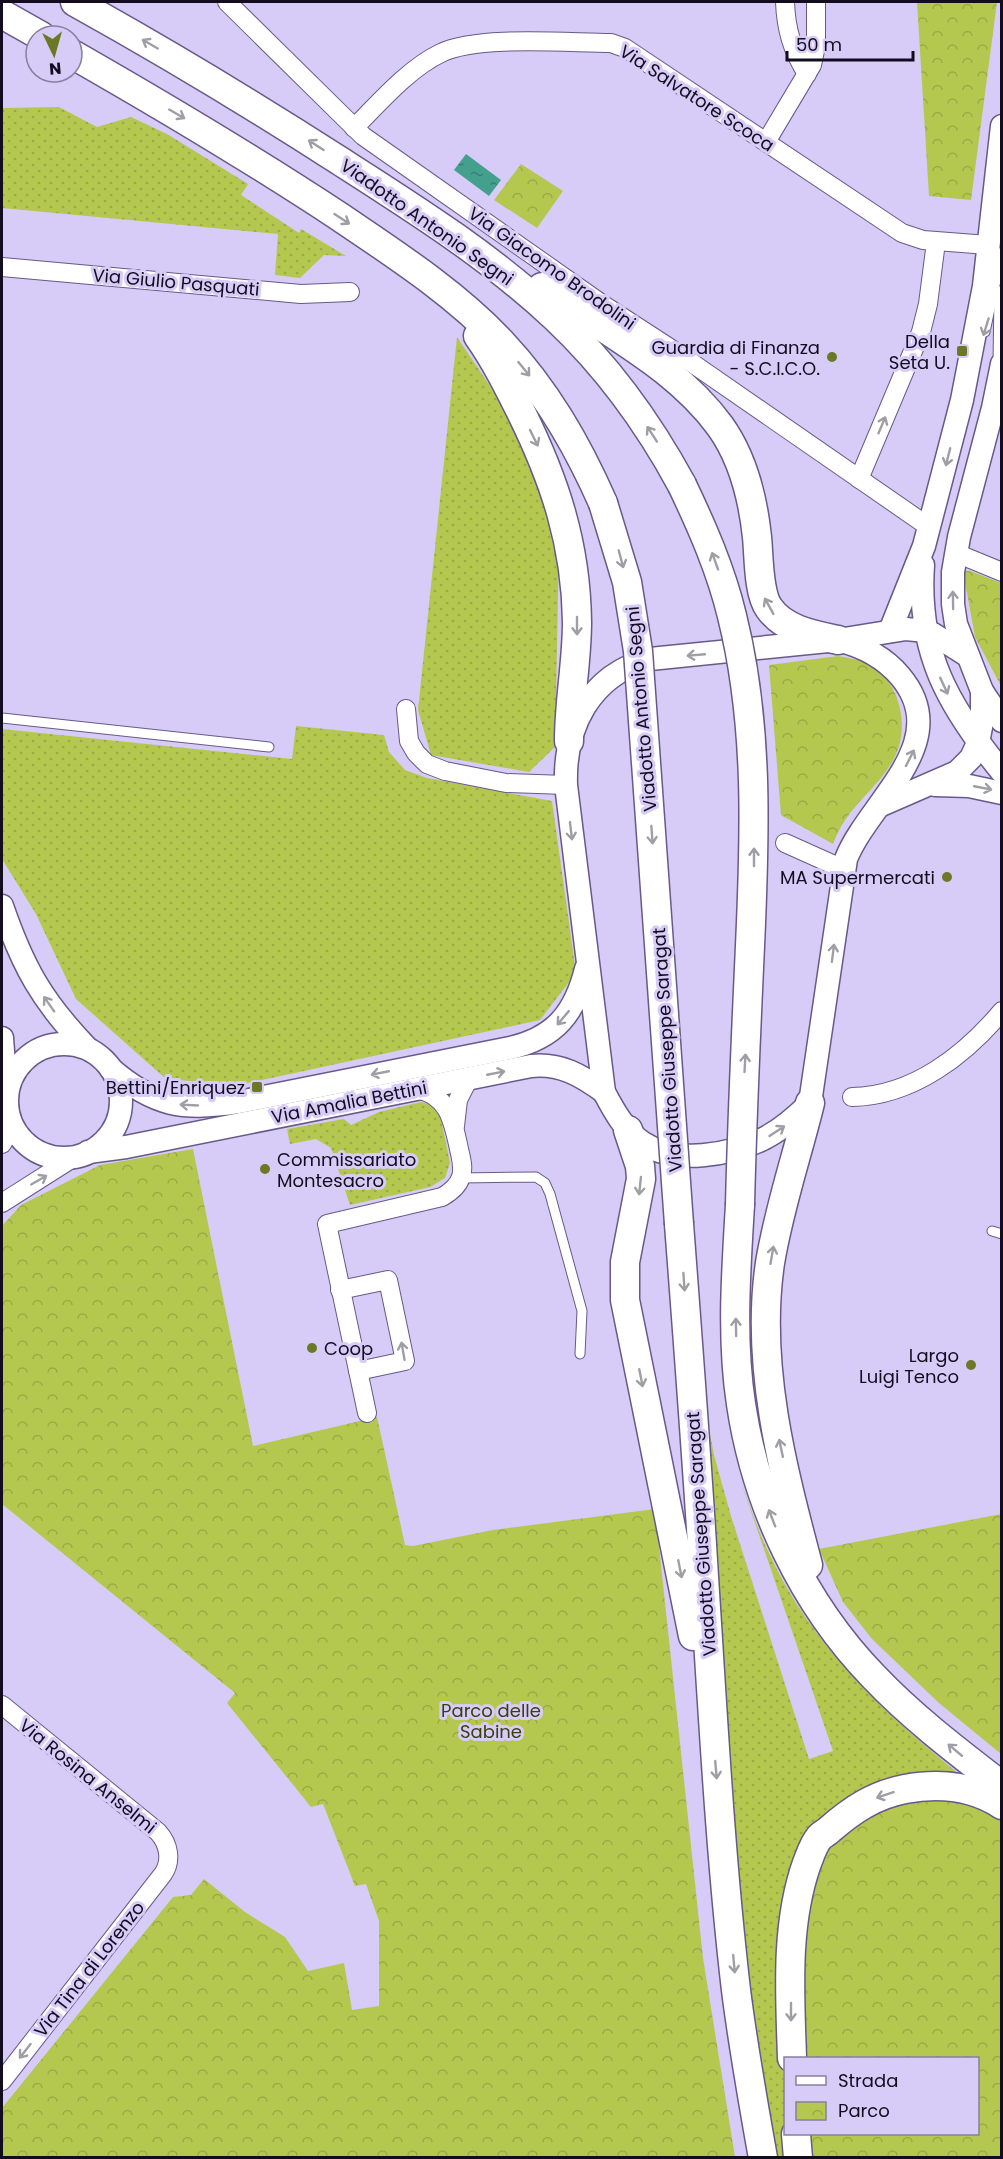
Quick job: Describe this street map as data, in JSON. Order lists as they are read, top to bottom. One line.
{"streets":{"main road":["Viadotto Antonio Segni","Viadotto Giuseppe Saragat"],"street":["Via Salvatore Scoca","Via Giacomo Brodolini","Via Giulio Pasquati","Via Amalia Bettini","Via Rosina Anselmi","Via Tina di Lorenzo"]},"crossings":[["Via Salvatore Scoca","Via Giacomo Brodolini"],["Viadotto Antonio Segni","Viadotto Giuseppe Saragat"],["Via Rosina Anselmi","Via Tina di Lorenzo"]],"one_way":["Via Tina di Lorenzo"],"parks":["Parco delle Sabine"],"places":{"transit":["Della Seta U.","Bettini/Enriquez"],"other":["Guardia di Finanza - S.C.I.C.O.","MA Supermercati","Commissariato Montesacro","Coop","Largo Luigi Tenco"]},"legend":["Strada","Parco"],"scale_bar":"50 m","north":"bottom"}
